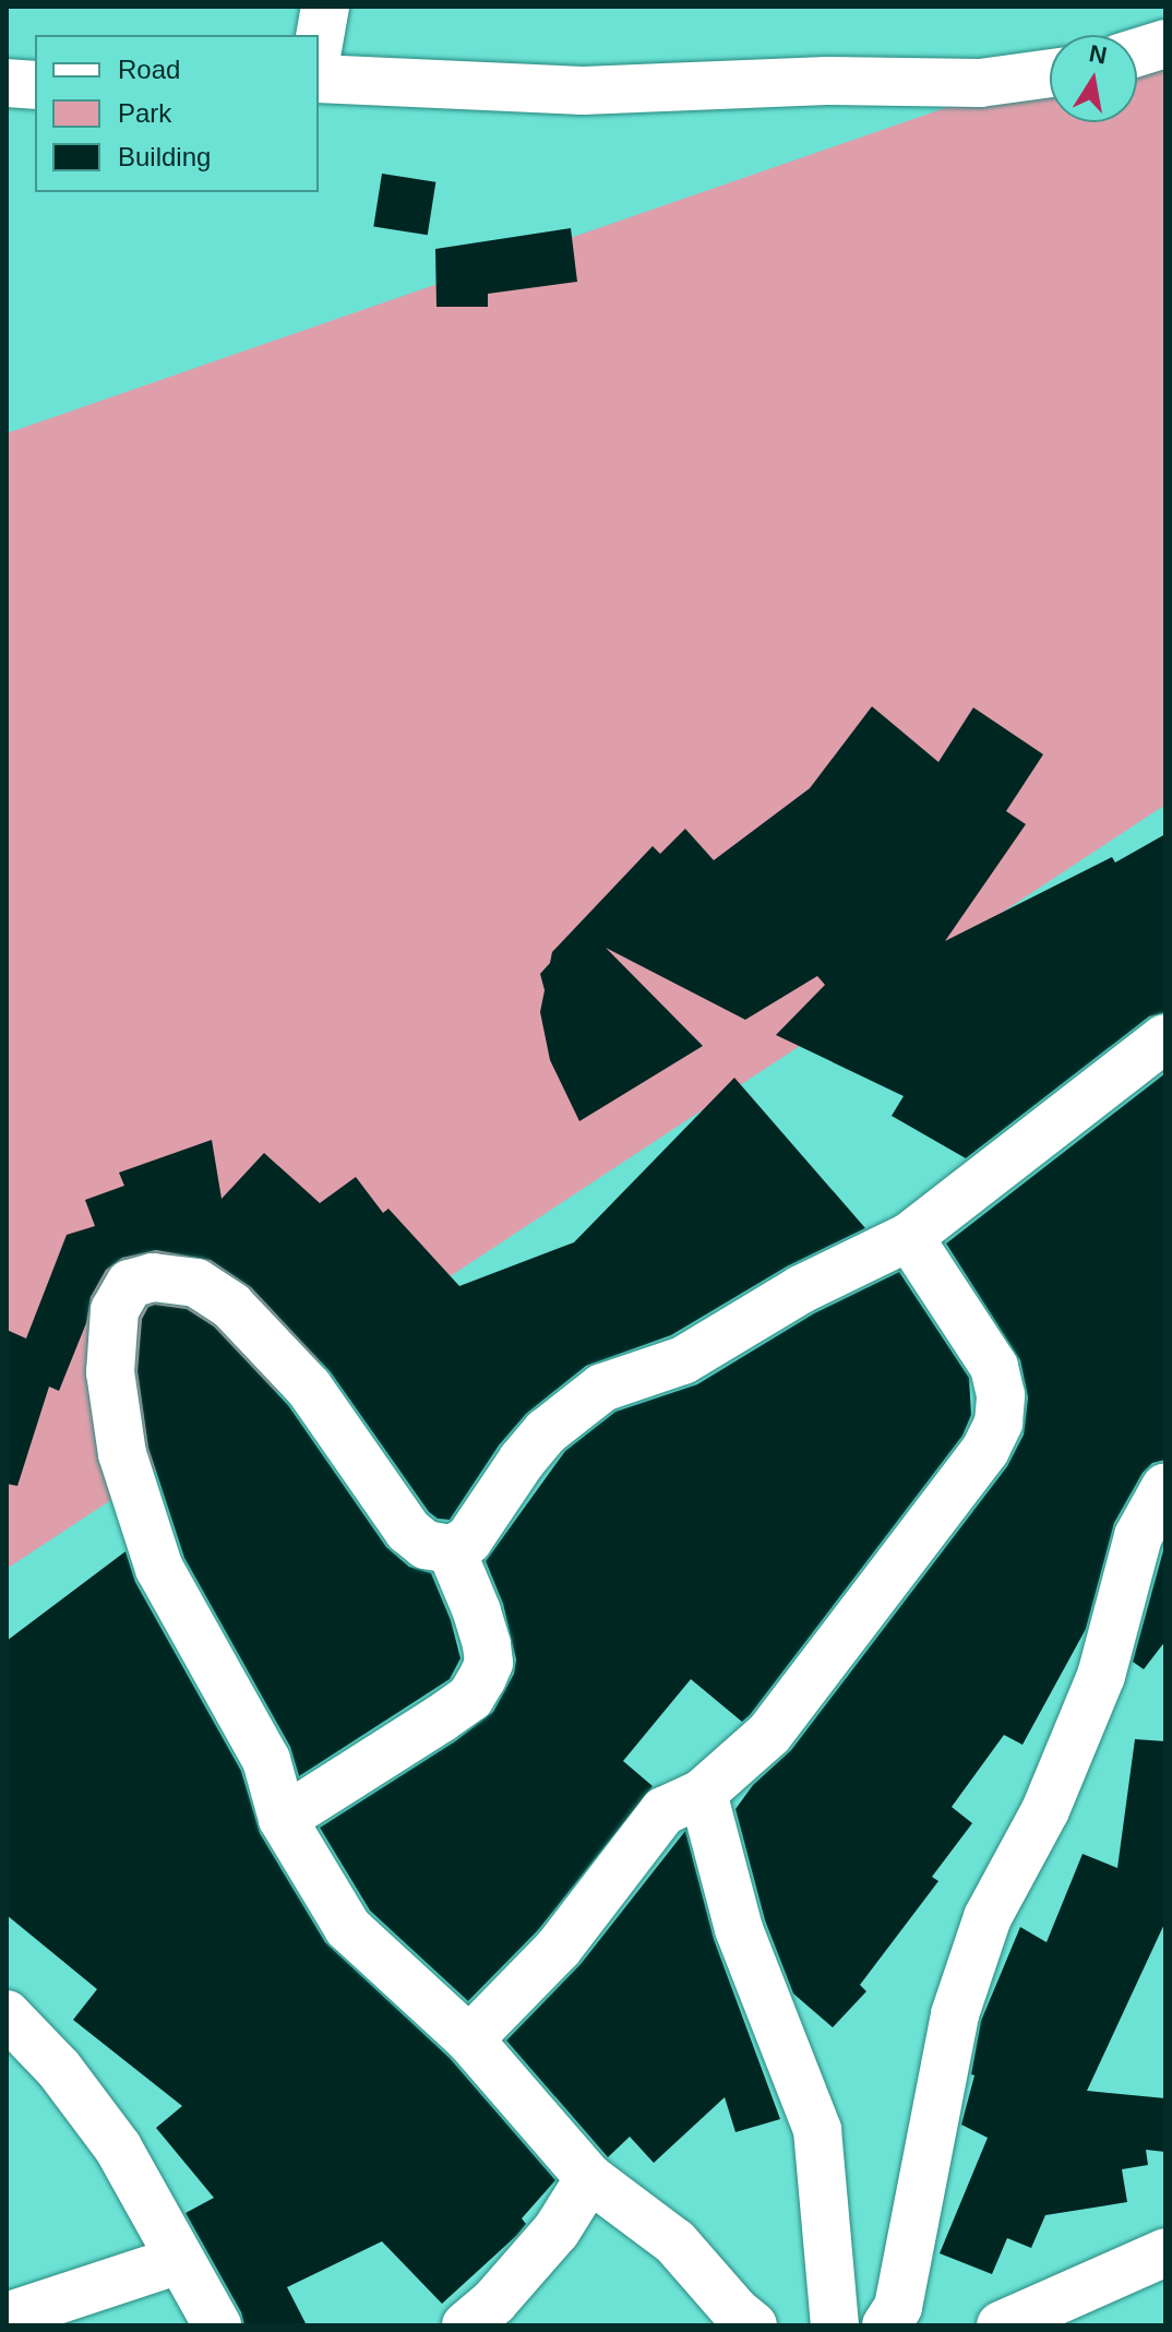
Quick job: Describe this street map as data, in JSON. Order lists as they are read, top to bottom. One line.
{"legend":["Road","Park","Building"],"north":"top"}
